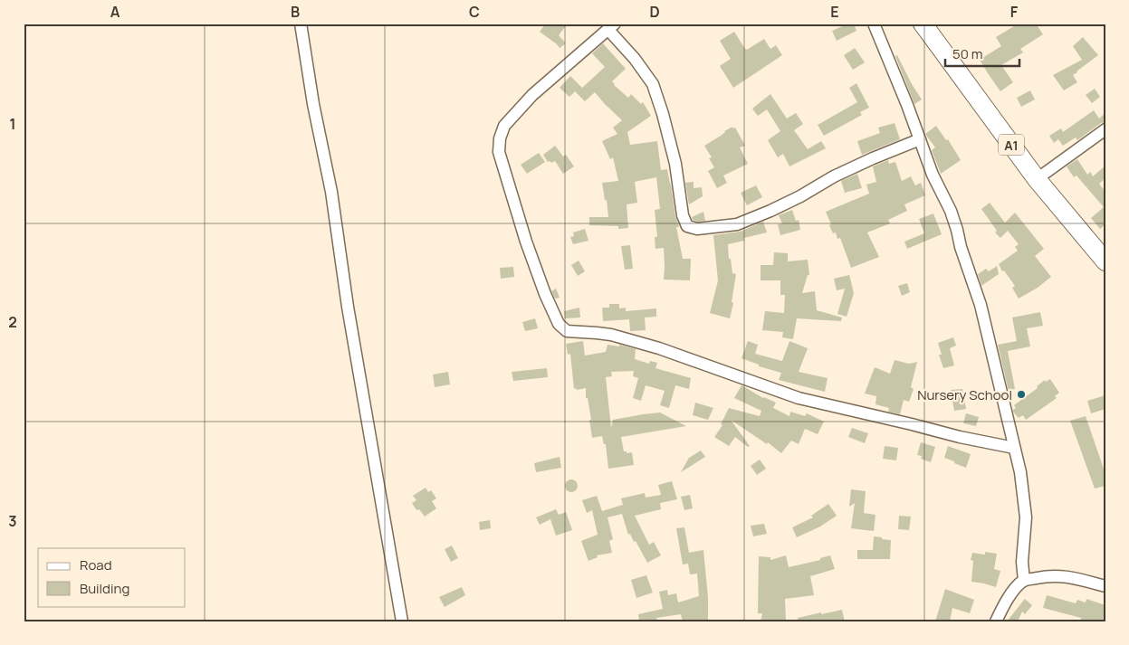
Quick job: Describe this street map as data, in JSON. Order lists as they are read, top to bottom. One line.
{"streets":{"highway":["A1"]},"places":["Nursery School"],"legend":["Road","Building"],"scale_bar":"50 m","grid":{"columns":["A","B","C","D","E","F"],"rows":["1","2","3"]}}
